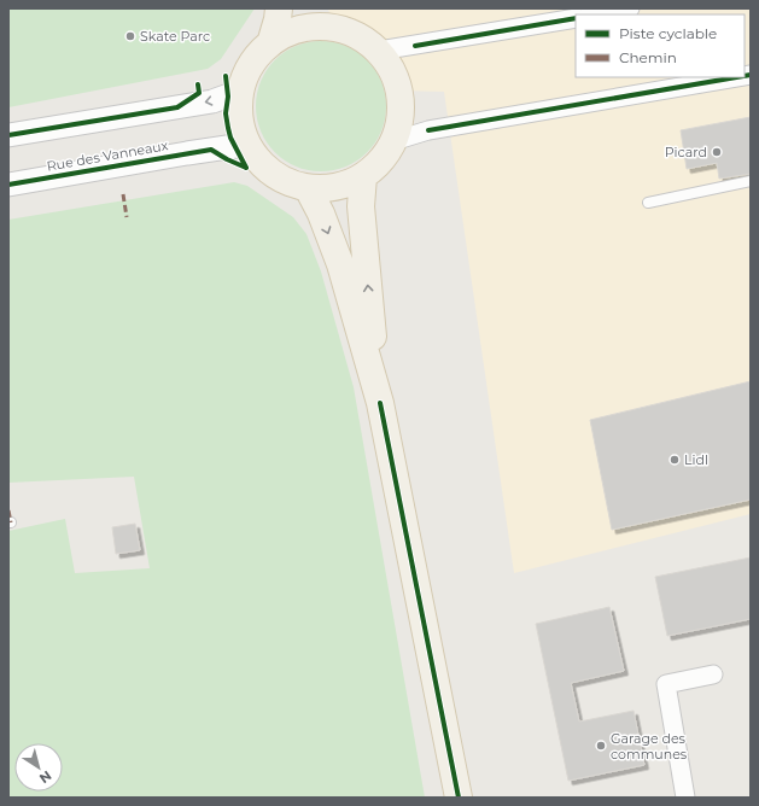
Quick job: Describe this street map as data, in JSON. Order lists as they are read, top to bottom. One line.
{"streets":{"street":["Rue des Vanneaux"]},"places":["Skate Parc","Picard","Lidl","Garage des communes"],"legend":["Piste cyclable","Chemin"],"north":"bottom right"}
